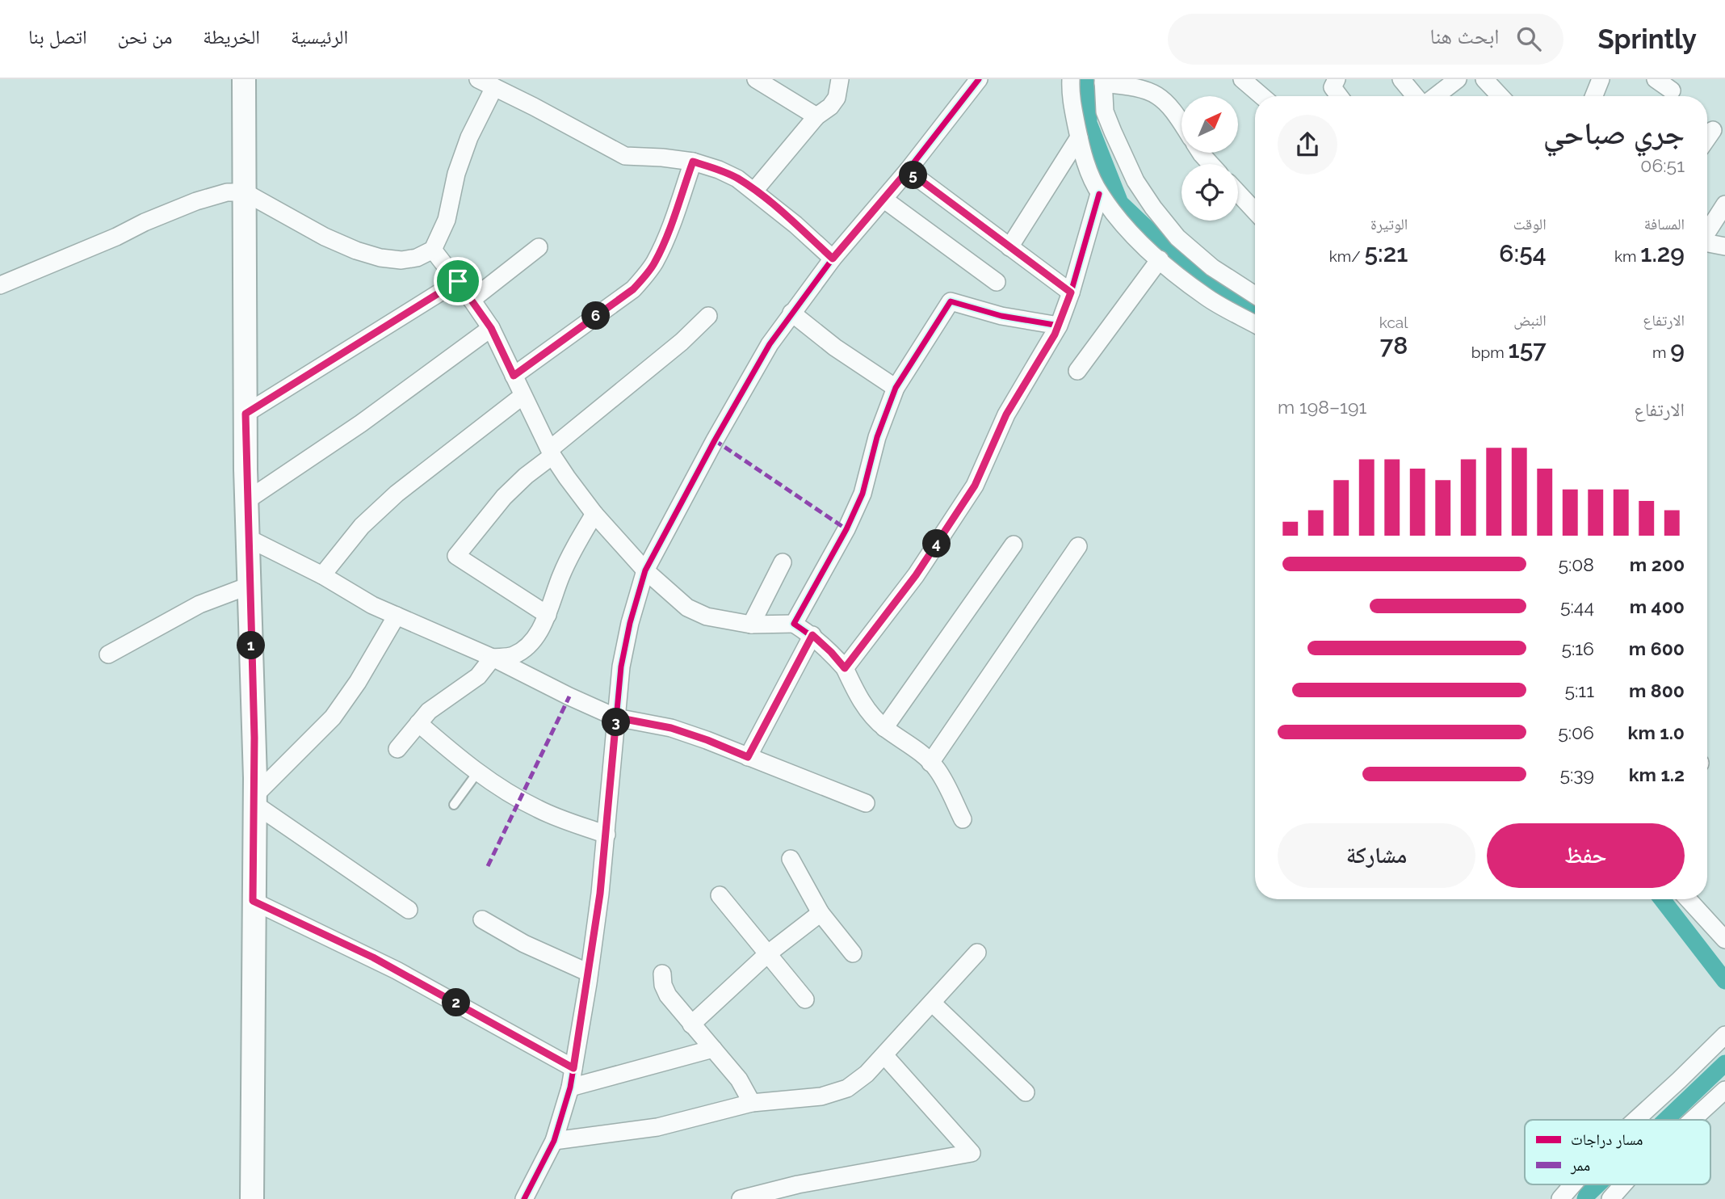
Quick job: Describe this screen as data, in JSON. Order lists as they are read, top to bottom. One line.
{"legend":["مسار دراجات","ممر"],"north":"top right","page":{"header":"Sprintly","search":"ابحث هنا","nav":["الرئيسية","الخريطة","من نحن","اتصل بنا"],"heading":["جري صباحي","06:51"],"pins":["5","6","4","1","3","2"],"stats":[["المسافة","1.29 km"],["الوقت","6:54"],["الوتيرة","5:21 /km"],["الارتفاع","9 m"],["النبض","157 bpm"],["kcal","78"]],"chart":["الارتفاع","191–198 m"],"list":[{"name":"200 m","note":"5:08"},{"name":"400 m","note":"5:44"},{"name":"600 m","note":"5:16"},{"name":"800 m","note":"5:11"},{"name":"1.0 km","note":"5:06"},{"name":"1.2 km","note":"5:39"}],"buttons":["حفظ","مشاركة"]}}
